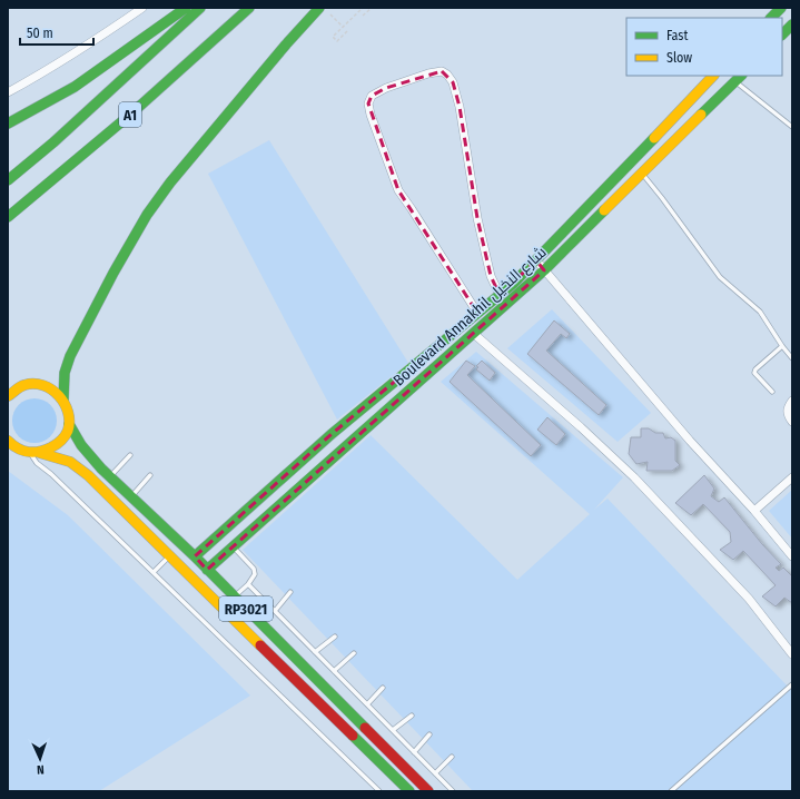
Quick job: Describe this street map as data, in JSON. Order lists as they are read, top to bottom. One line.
{"streets":{"main road":["A1","Boulevard Annakhil شارع النخيل","RP3021"]},"crossings":[["Boulevard Annakhil شارع النخيل","RP3021"]],"legend":["Fast","Slow"],"scale_bar":"50 m","north":"bottom"}
